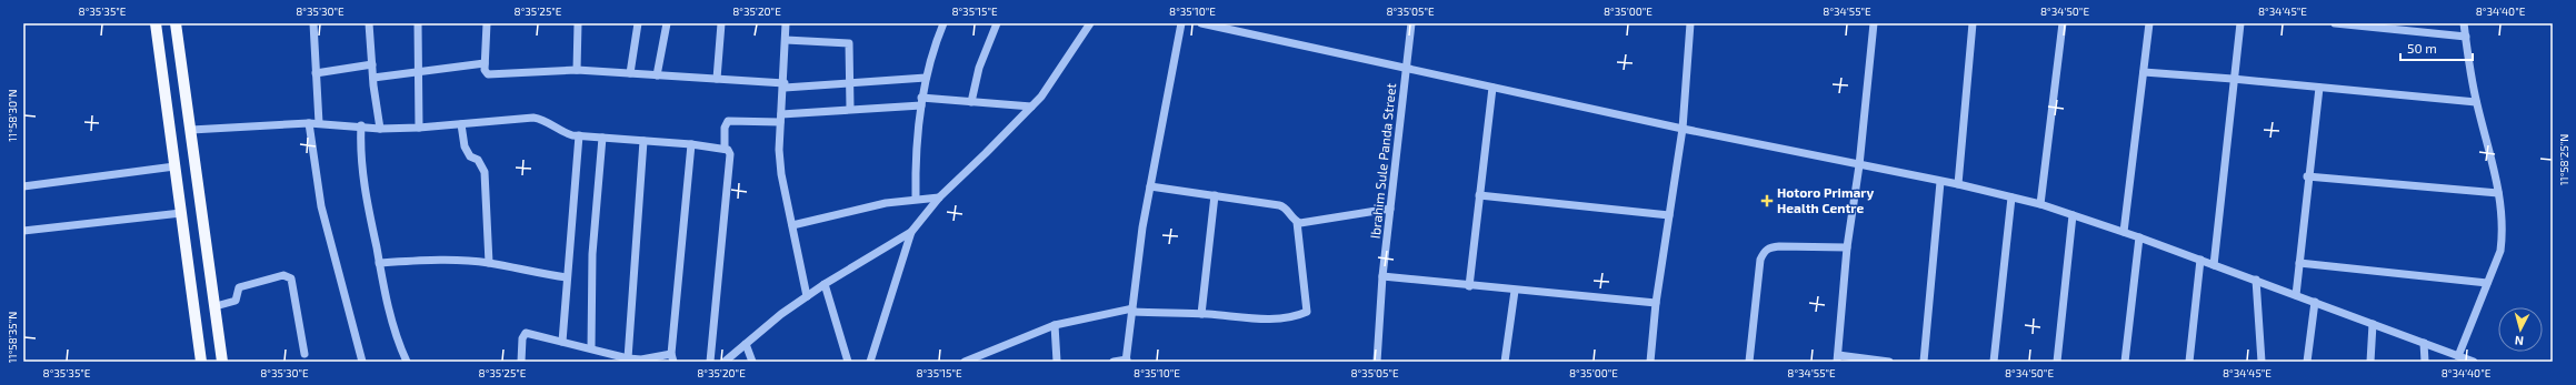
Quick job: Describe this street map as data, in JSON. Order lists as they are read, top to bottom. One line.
{"streets":{"street":["Ibrahim Sule Panda Street"]},"places":{"health":["Hotoro Primary Health Centre"]},"scale_bar":"50 m","north":"bottom","coordinates":["8°35'35\"E","8°35'30\"E","8°35'25\"E","8°35'20\"E","8°35'15\"E","8°35'10\"E","8°35'05\"E","8°35'00\"E","8°34'55\"E","8°34'50\"E","8°34'45\"E","8°34'40\"E","11°58'30\"N","11°58'25\"N","11°58'35\"N"]}
